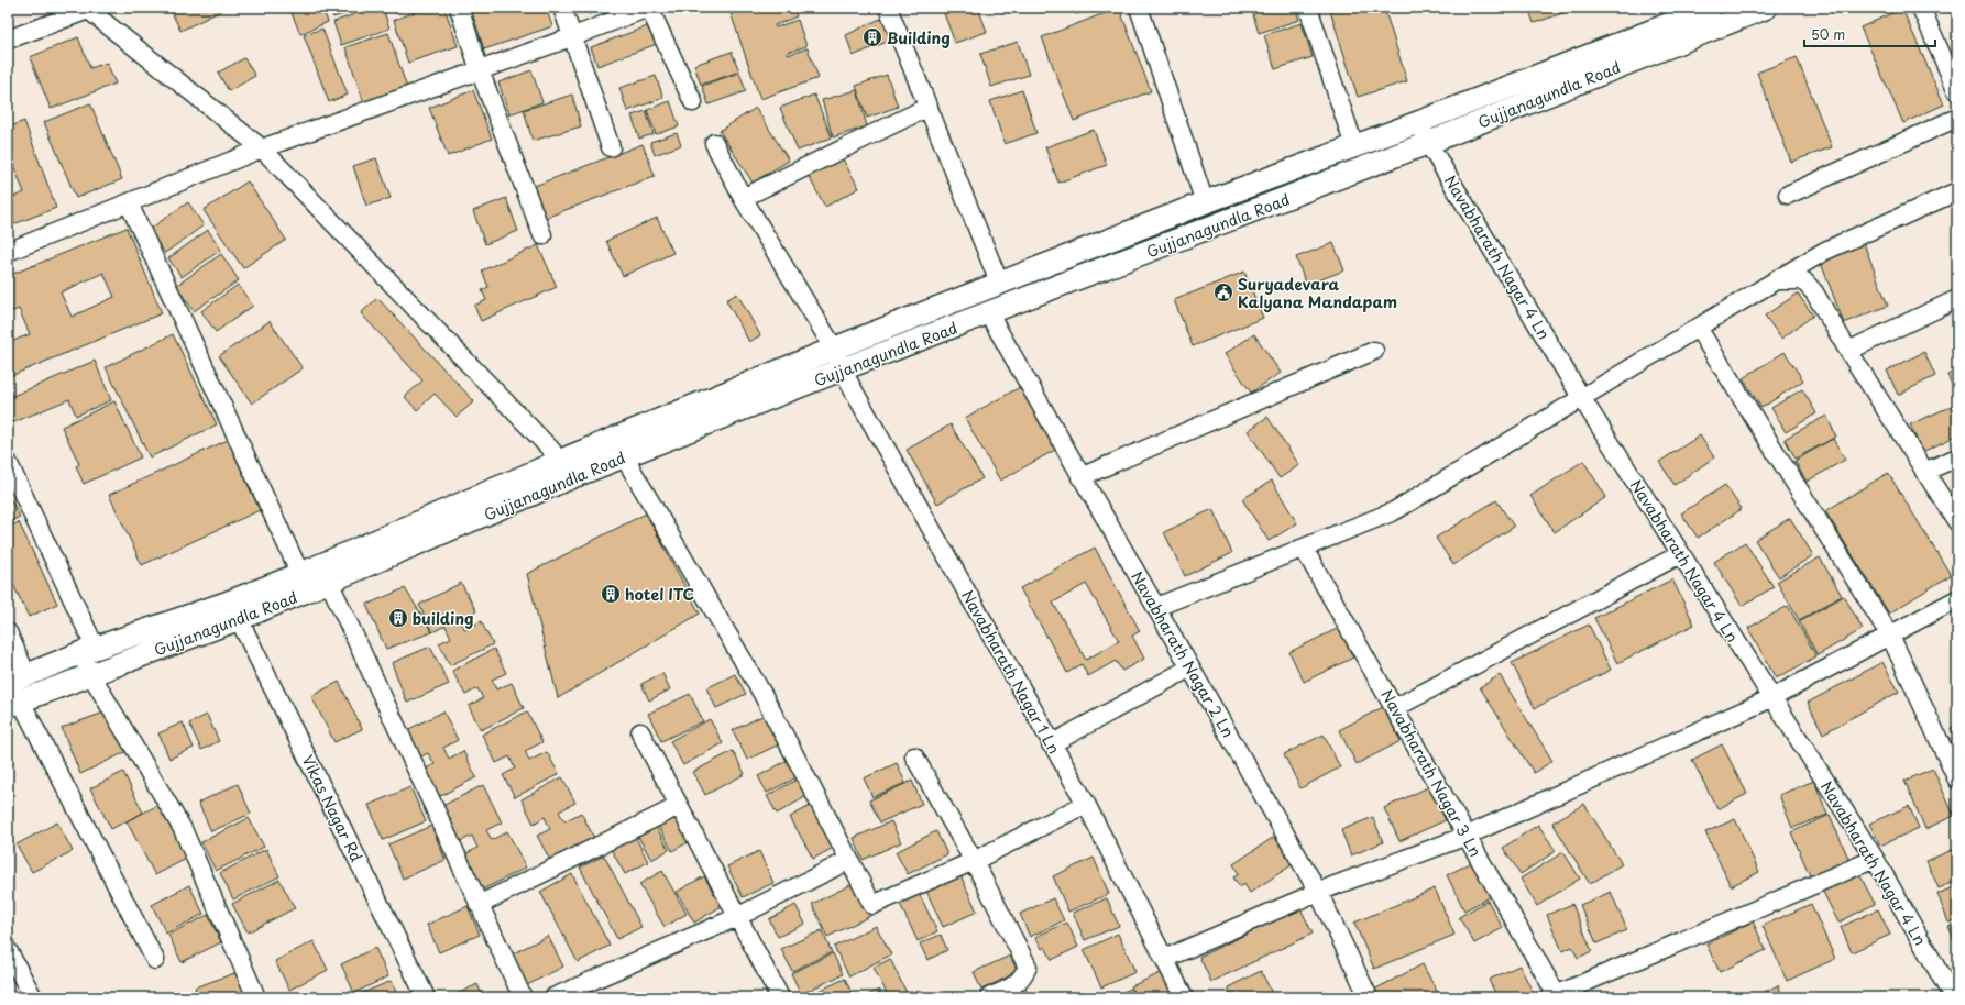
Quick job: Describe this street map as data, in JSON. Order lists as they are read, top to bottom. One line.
{"streets":{"main road":["Gujjanagundla Road"],"street":["Navabharath Nagar 4 Ln","Navabharath Nagar 2 Ln","Navabharath Nagar 1 Ln","Navabharath Nagar 3 Ln","Vikas Nagar Rd"]},"crossings":[["Gujjanagundla Road","Navabharath Nagar 4 Ln"],["Gujjanagundla Road","Navabharath Nagar 2 Ln"],["Gujjanagundla Road","Navabharath Nagar 1 Ln"],["Gujjanagundla Road","Vikas Nagar Rd"]],"places":{"building":["Building","hotel ITC","building"],"public building":["Suryadevara Kalyana Mandapam"]},"scale_bar":"50 m"}
